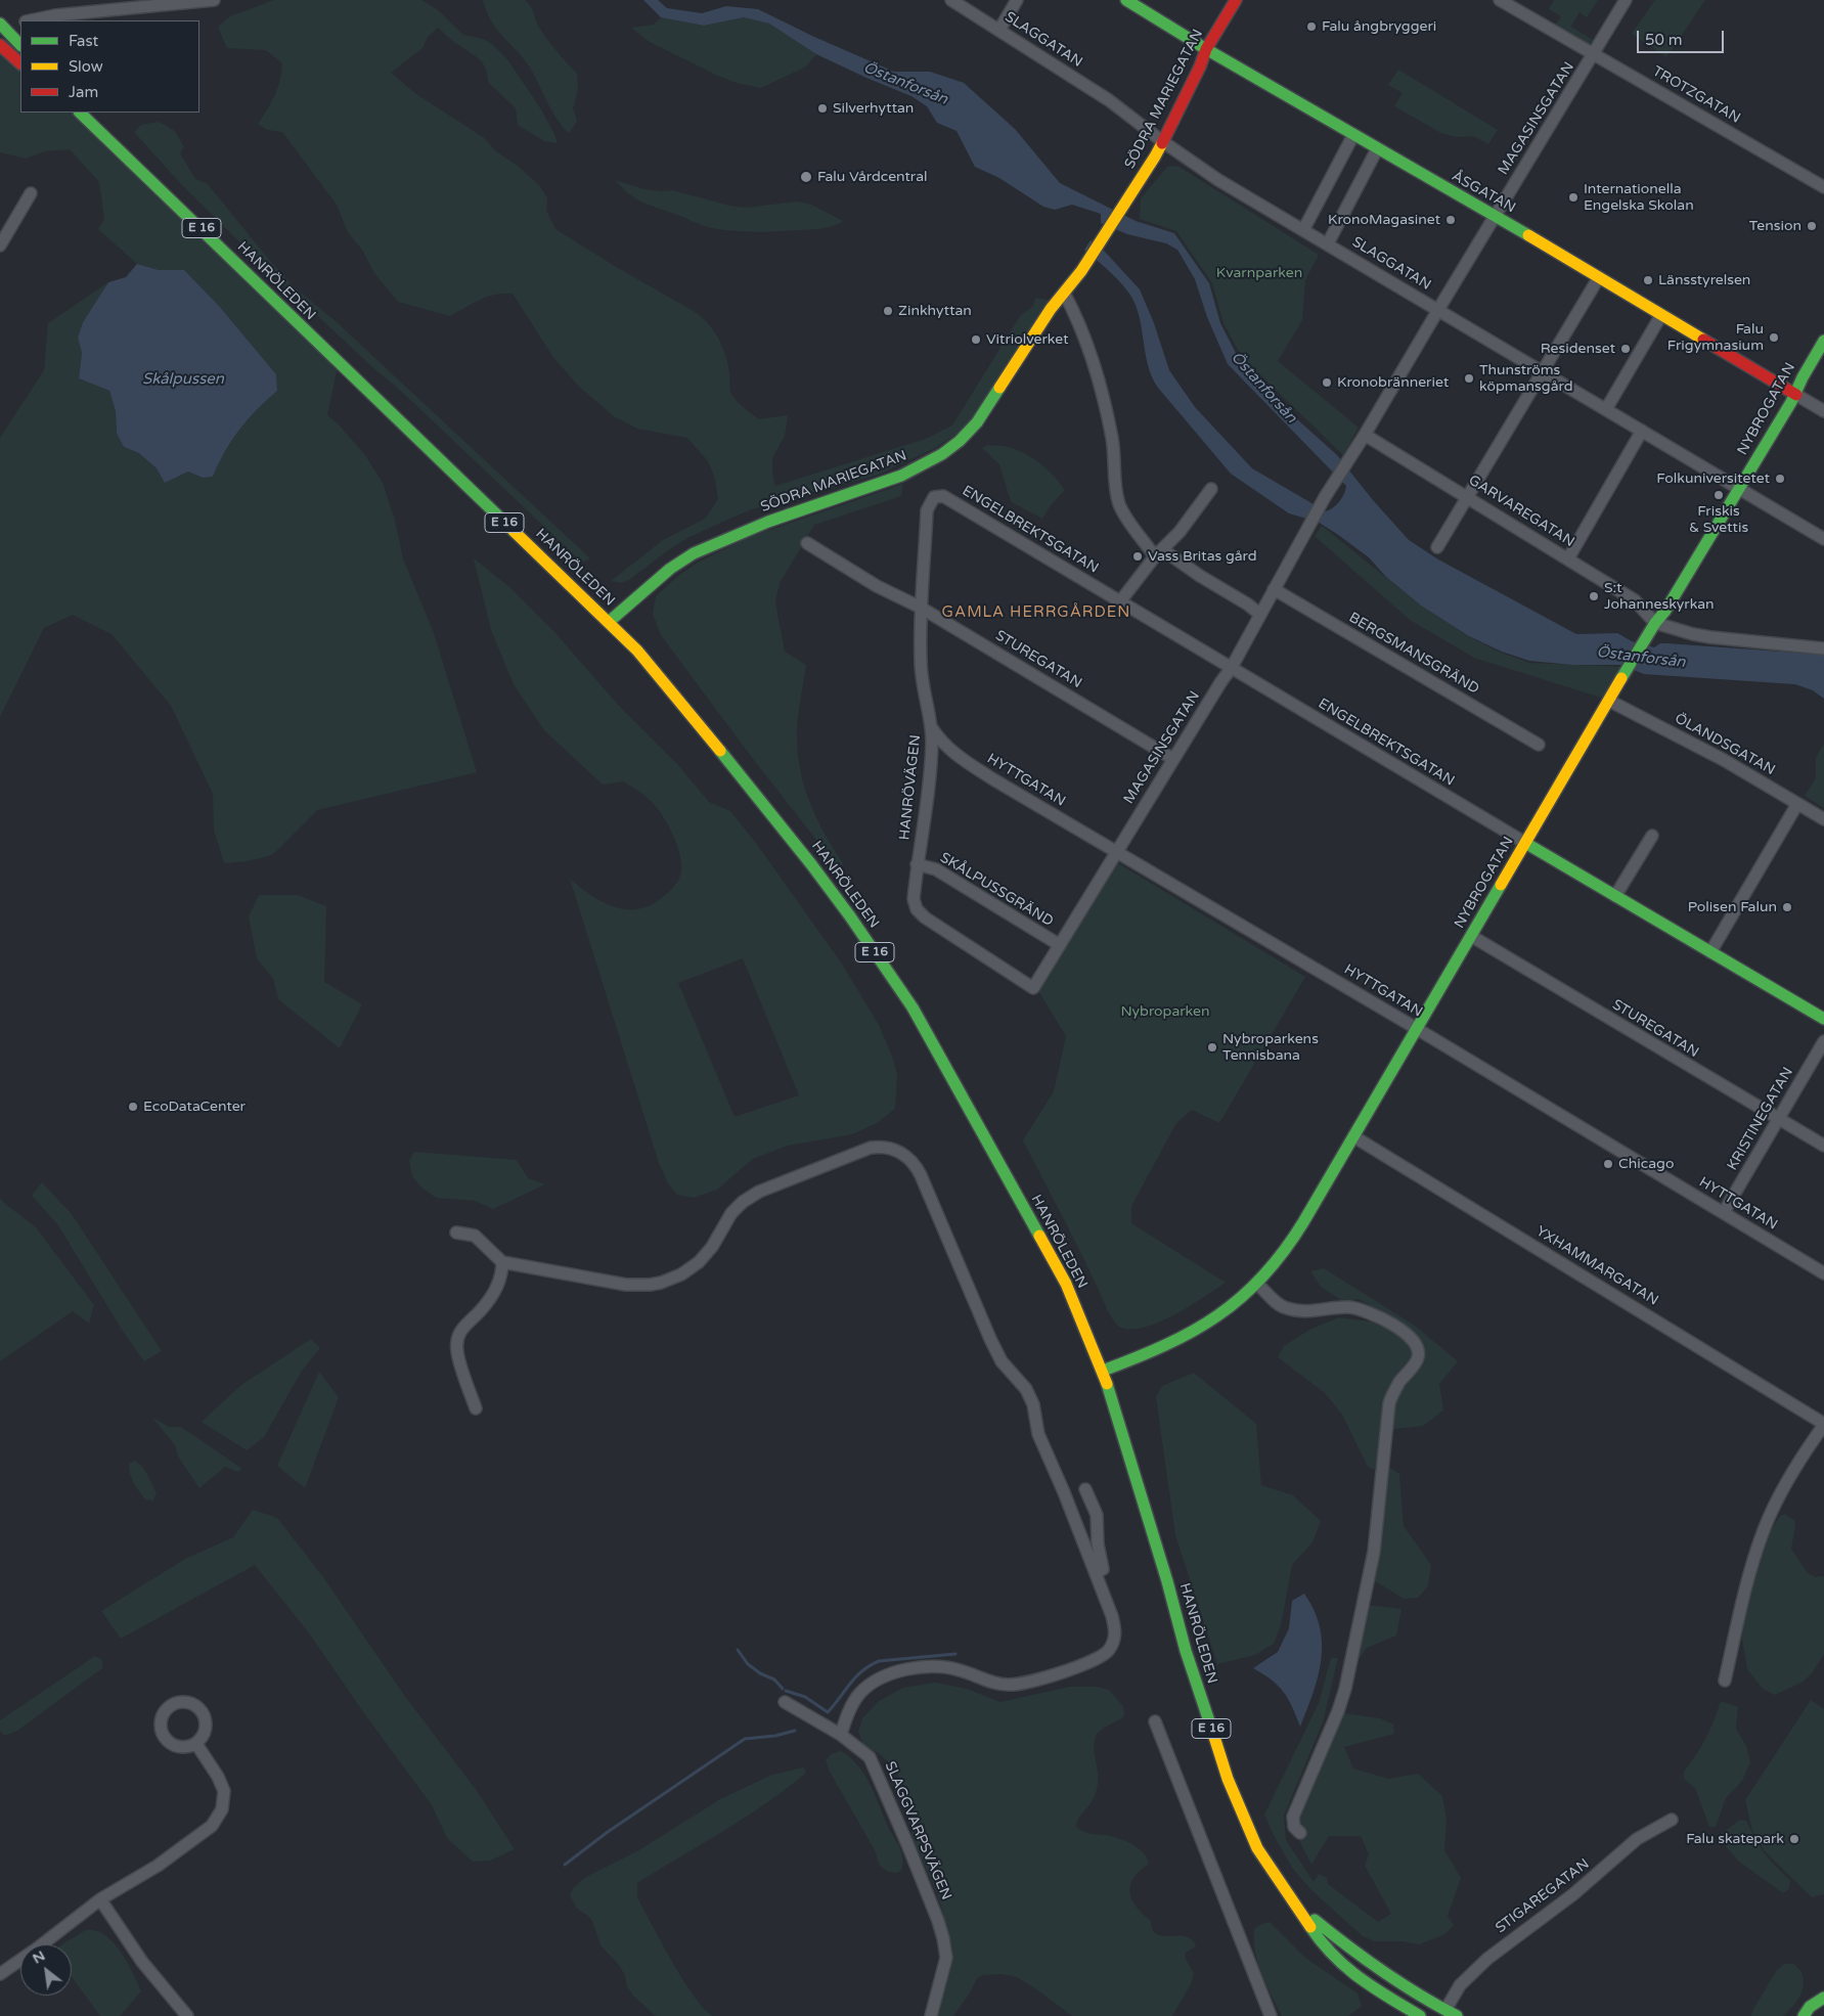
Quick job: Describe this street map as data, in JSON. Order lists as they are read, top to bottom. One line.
{"streets":{"main road":["SÖDRA MARIEGATAN","ÅSGATAN","E 16","HANRÖLEDEN","NYBROGATAN","ENGELBREKTSGATAN"],"street":["SLAGGATAN","TROTZGATAN","MAGASINSGATAN","GARVAREGATAN","BERGSMANSGRÄND","STUREGATAN","ÖLANDSGATAN","HYTTGATAN","HANRÖVÄGEN","SKÅLPUSSGRÄND","KRISTINEGATAN","YXHAMMARGATAN","SLAGGVARPSVÄGEN","STIGAREGATAN"]},"crossings":[["SLAGGATAN","SÖDRA MARIEGATAN"],["SLAGGATAN","MAGASINSGATAN"],["SLAGGATAN","NYBROGATAN"],["TROTZGATAN","MAGASINSGATAN"],["SÖDRA MARIEGATAN","ÅSGATAN"],["SÖDRA MARIEGATAN","HANRÖLEDEN"],["MAGASINSGATAN","ÅSGATAN"],["MAGASINSGATAN","GARVAREGATAN"],["MAGASINSGATAN","ENGELBREKTSGATAN"],["MAGASINSGATAN","BERGSMANSGRÄND"],["MAGASINSGATAN","STUREGATAN"],["MAGASINSGATAN","HYTTGATAN"],["MAGASINSGATAN","HANRÖVÄGEN"],["MAGASINSGATAN","SKÅLPUSSGRÄND"],["ÅSGATAN","NYBROGATAN"],["HANRÖLEDEN","NYBROGATAN"],["HANRÖLEDEN","STIGAREGATAN"],["NYBROGATAN","GARVAREGATAN"],["NYBROGATAN","ENGELBREKTSGATAN"],["NYBROGATAN","STUREGATAN"],["NYBROGATAN","ÖLANDSGATAN"],["NYBROGATAN","HYTTGATAN"],["NYBROGATAN","YXHAMMARGATAN"],["ENGELBREKTSGATAN","HANRÖVÄGEN"],["STUREGATAN","HANRÖVÄGEN"],["STUREGATAN","KRISTINEGATAN"],["HYTTGATAN","HANRÖVÄGEN"],["HYTTGATAN","KRISTINEGATAN"],["HANRÖVÄGEN","SKÅLPUSSGRÄND"]],"districts":["GAMLA HERRGÅRDEN"],"water":["Östanforsån","Skålpussen"],"parks":["Kvarnparken","Nybroparken"],"places":["Falu ångbryggeri","Silverhyttan","Falu Vårdcentral","Internationella Engelska Skolan","KronoMagasinet","Tension","Länsstyrelsen","Zinkhyttan","Falu Frigymnasium","Vitriolverket","Residenset","Thunströms köpmansgård","Kronobränneriet","Folkuniversitetet","Friskis & Svettis","Vass Britas gård","S:t Johanneskyrkan","Polisen Falun","Nybroparkens Tennisbana","EcoDataCenter","Chicago","Falu skatepark"],"legend":["Fast","Slow","Jam"],"scale_bar":"50 m","north":"top left"}
